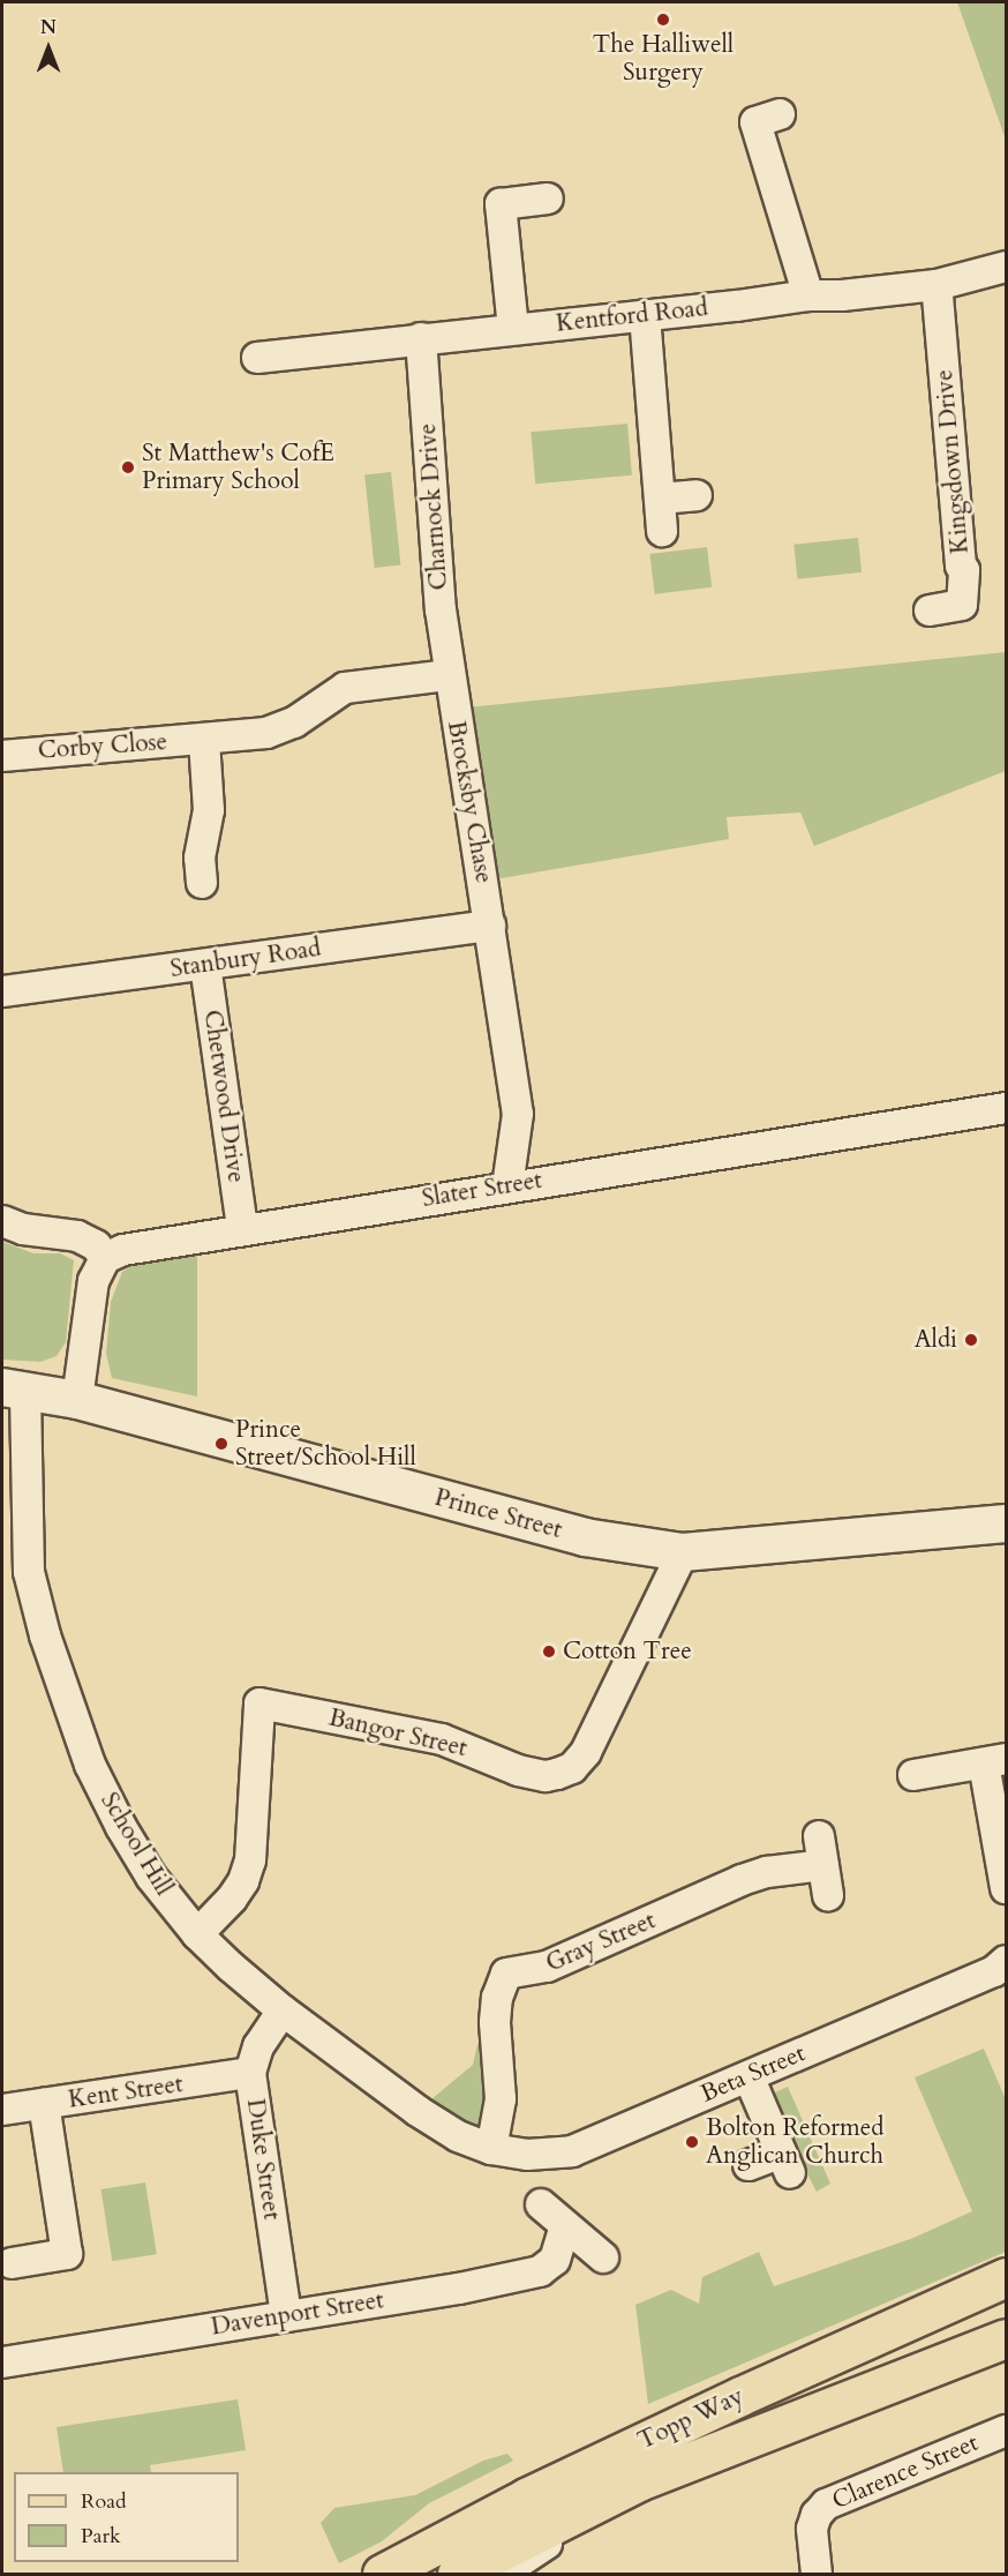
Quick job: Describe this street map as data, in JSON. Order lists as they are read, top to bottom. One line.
{"streets":{"main road":["Topp Way"],"street":["Kentford Road","Kingsdown Drive","Charnock Drive","Corby Close","Brocksby Chase","Stanbury Road","Chetwood Drive","Slater Street","Prince Street","Bangor Street","School Hill","Gray Street","Beta Street","Kent Street","Duke Street","Davenport Street","Clarence Street"]},"crossings":[["Kentford Road","Kingsdown Drive"],["Kentford Road","Charnock Drive"],["Charnock Drive","Brocksby Chase"],["Brocksby Chase","Stanbury Road"],["Brocksby Chase","Slater Street"],["Stanbury Road","Chetwood Drive"],["Chetwood Drive","Slater Street"],["Prince Street","Bangor Street"],["Prince Street","School Hill"],["Bangor Street","School Hill"],["School Hill","Gray Street"],["School Hill","Beta Street"],["School Hill","Duke Street"],["Gray Street","Beta Street"],["Kent Street","Duke Street"],["Duke Street","Davenport Street"]],"places":["The Halliwell Surgery","St Matthew's CofE Primary School","Aldi","Prince Street/School Hill","Cotton Tree","Bolton Reformed Anglican Church"],"legend":["Road","Park"],"north":"top"}
